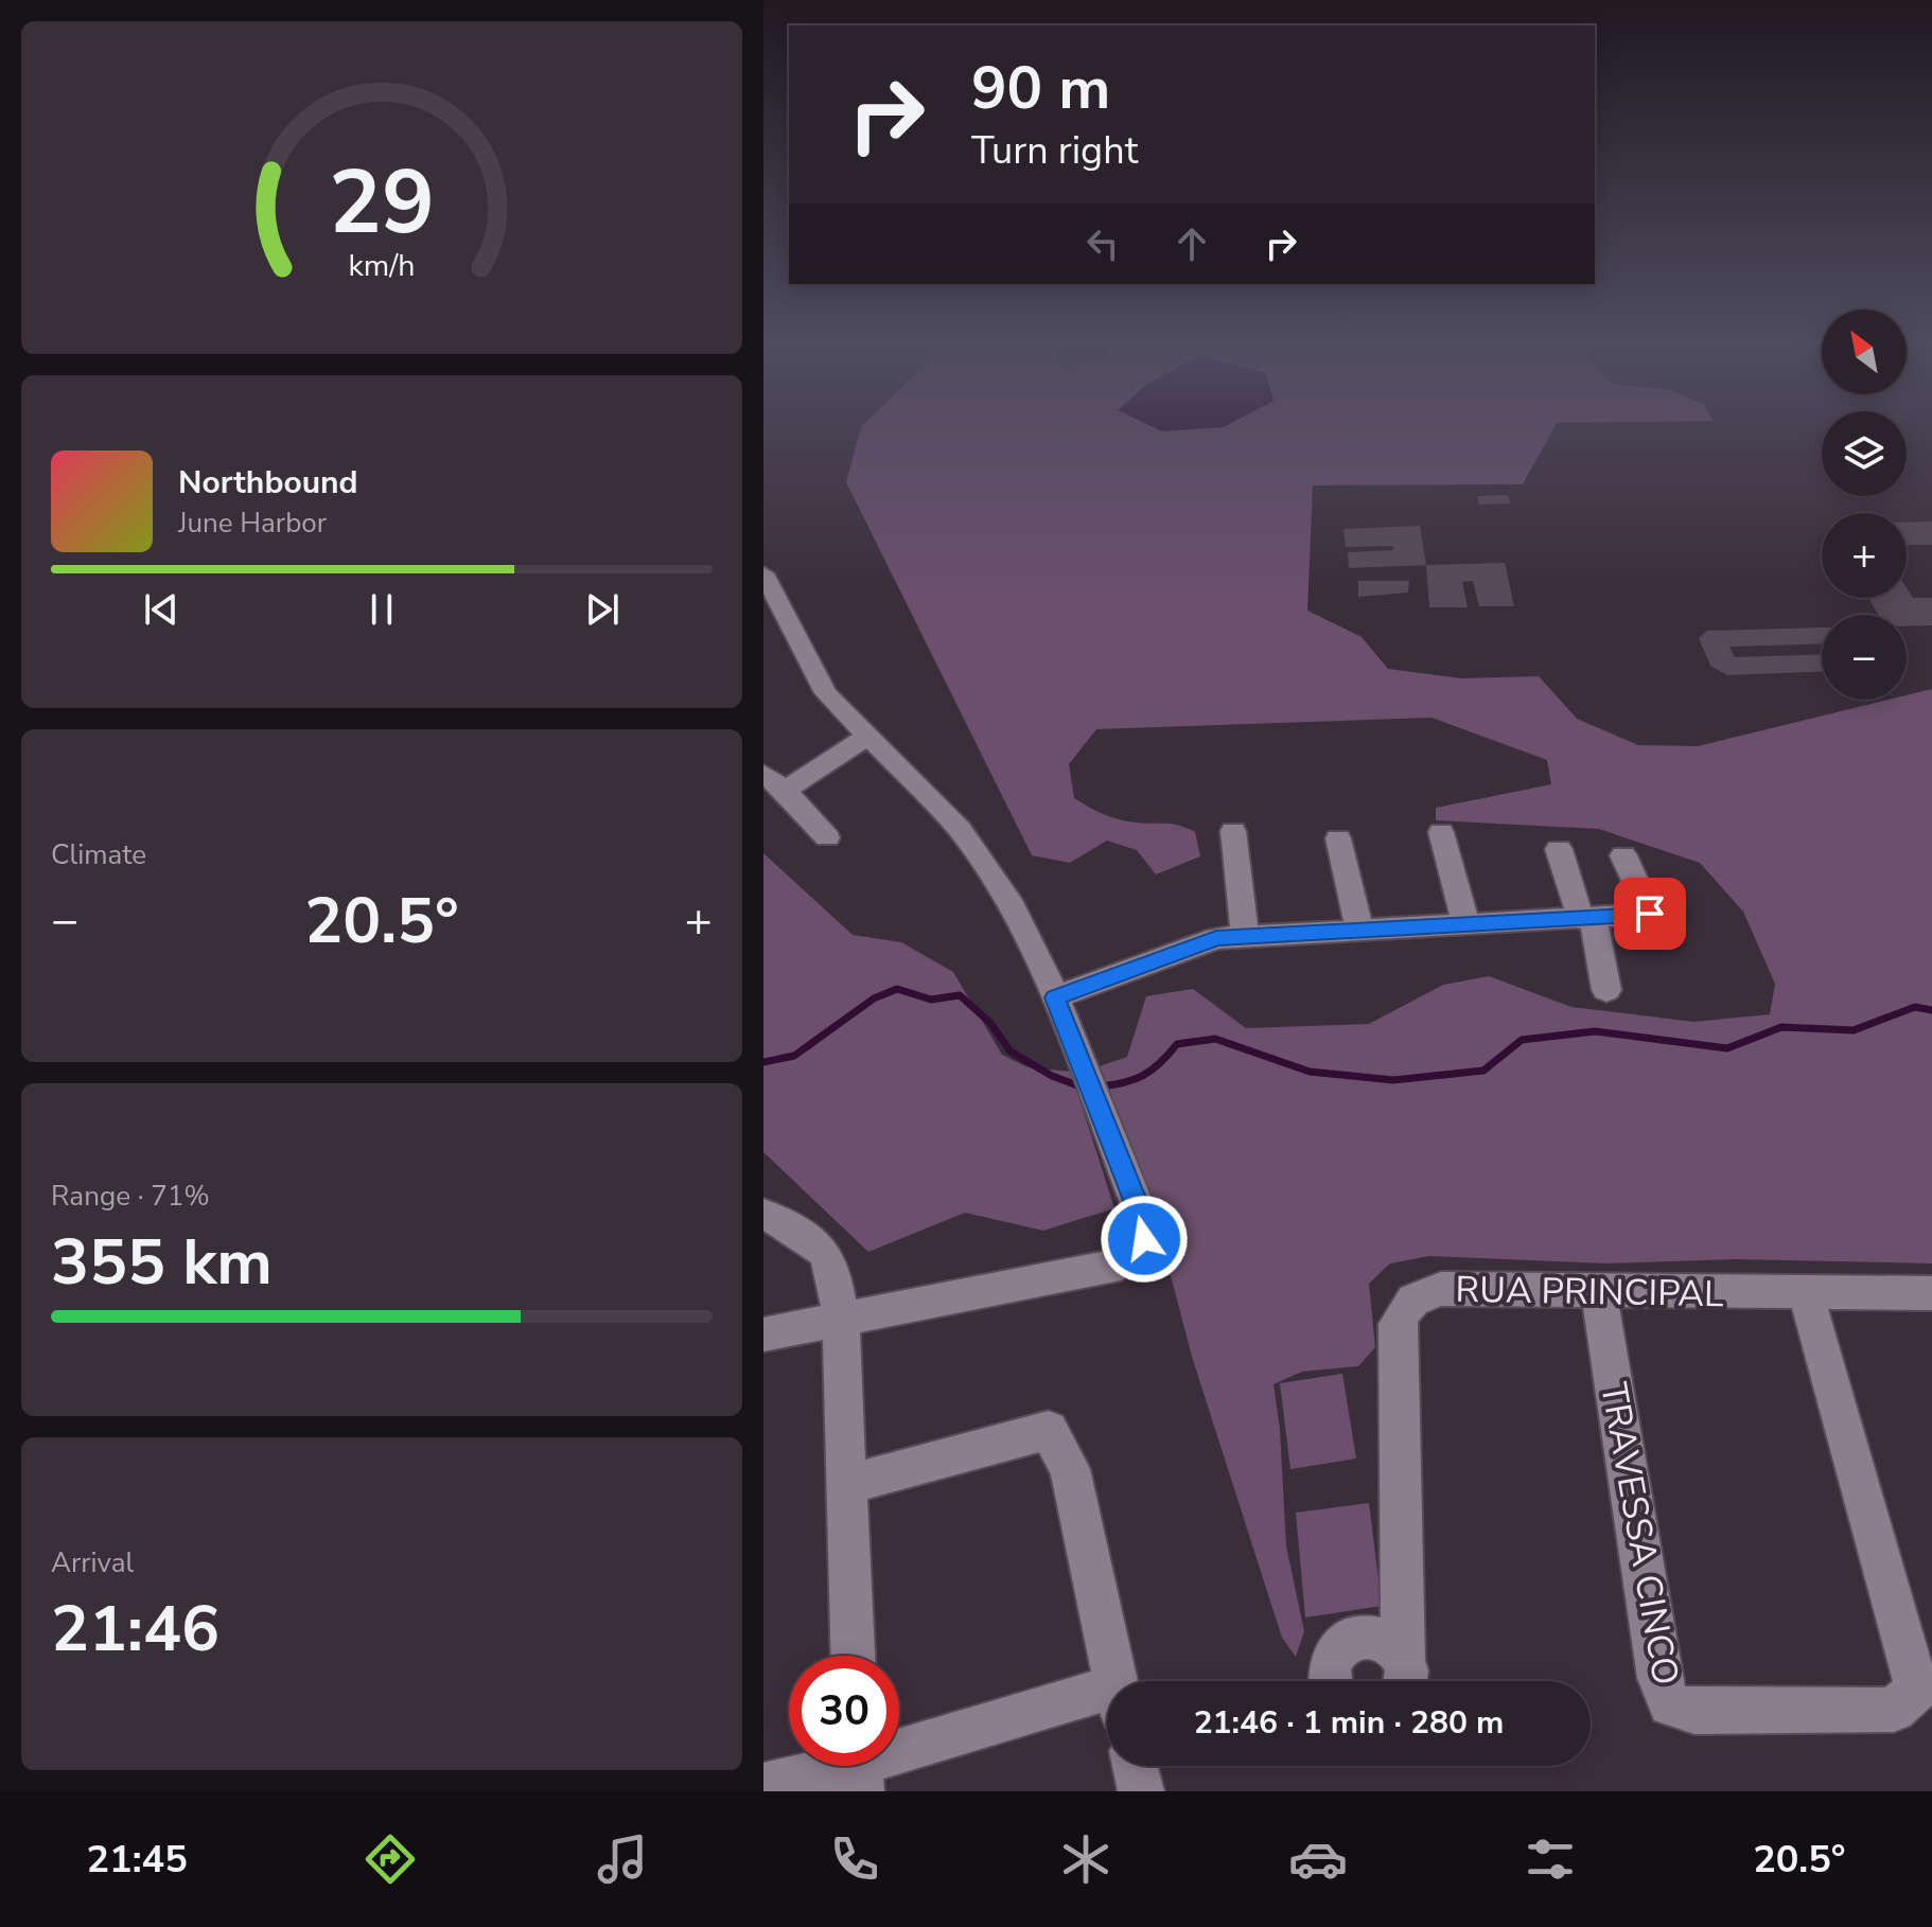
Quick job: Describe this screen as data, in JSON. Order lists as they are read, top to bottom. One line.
{"streets":{"street":["RUA PRINCIPAL","TRAVESSA CINCO"]},"crossings":[["RUA PRINCIPAL","TRAVESSA CINCO"]],"north":"top left","page":{"turn":["90 m","Turn right"],"map_buttons":["+","−"],"song":["Northbound","June Harbor"],"tile":["Climate",["Range · 71%","355 km"],["Arrival","21:46"]],"heat":["−","20.5°","+"],"limit":"30","trip":"21:46 · 1 min · 280 m","tabs":["21:45","20.5°"],"gauge":["29","km/h"]}}
